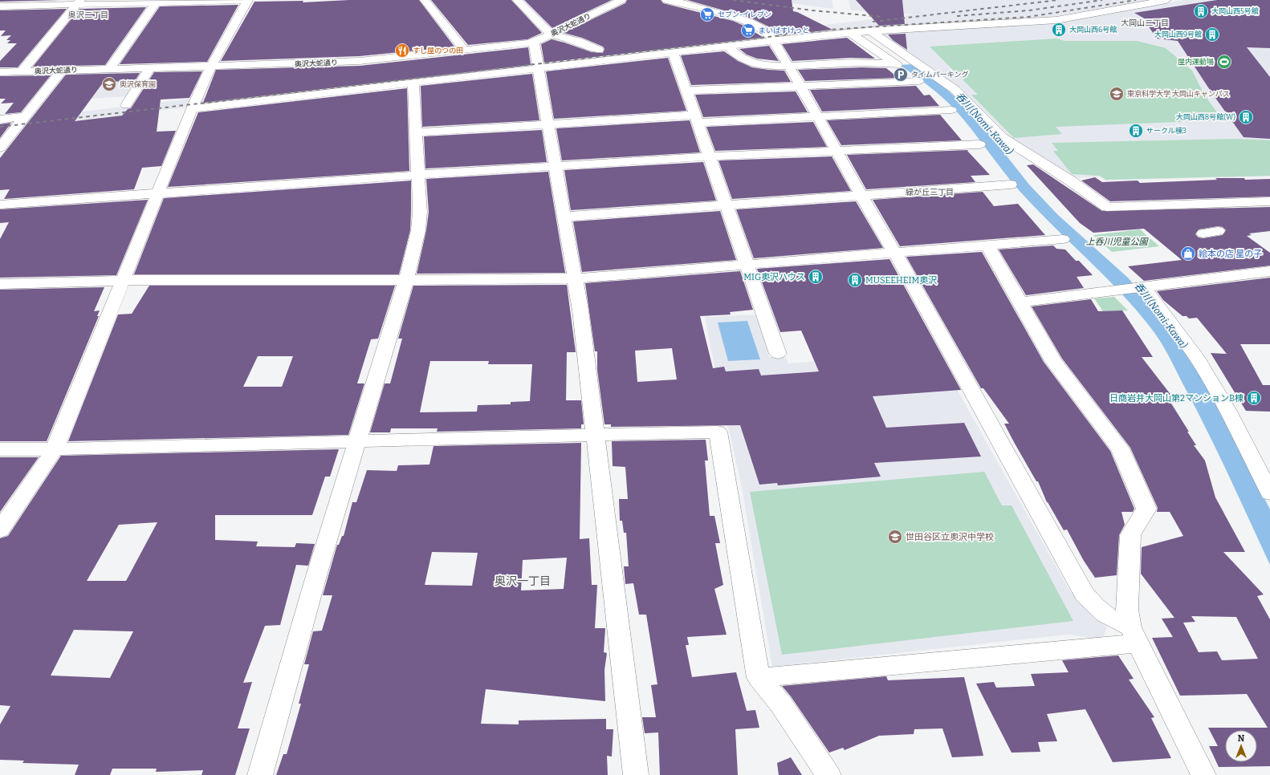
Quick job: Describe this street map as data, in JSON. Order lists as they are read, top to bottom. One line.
{"streets":{"street":["奥沢大蛇通り"]},"districts":["奥沢二丁目","大岡山二丁目","緑が丘三丁目","奥沢一丁目"],"water":["呑川 (Nomi-Kawa)"],"parks":["上呑川児童公園"],"places":{"building":["大岡山西5号館","大岡山西6号館","大岡山西9号館","大岡山西8号館(W)","サークル棟3","MIG奥沢ハウス","MUSEEHEIM奥沢","日商岩井大岡山第2マンションB棟"],"supermarket":["セブン-イレブン","まいばすけっと"],"restaurant":["すし屋のつの田"],"sports":["屋内運動場"],"parking":["タイムパーキング"],"school or university":["奥沢保育園","東京科学大学 大岡山キャンパス","世田谷区立奥沢中学校"],"shop":["絵本の店 星の子"]},"north":"top"}
